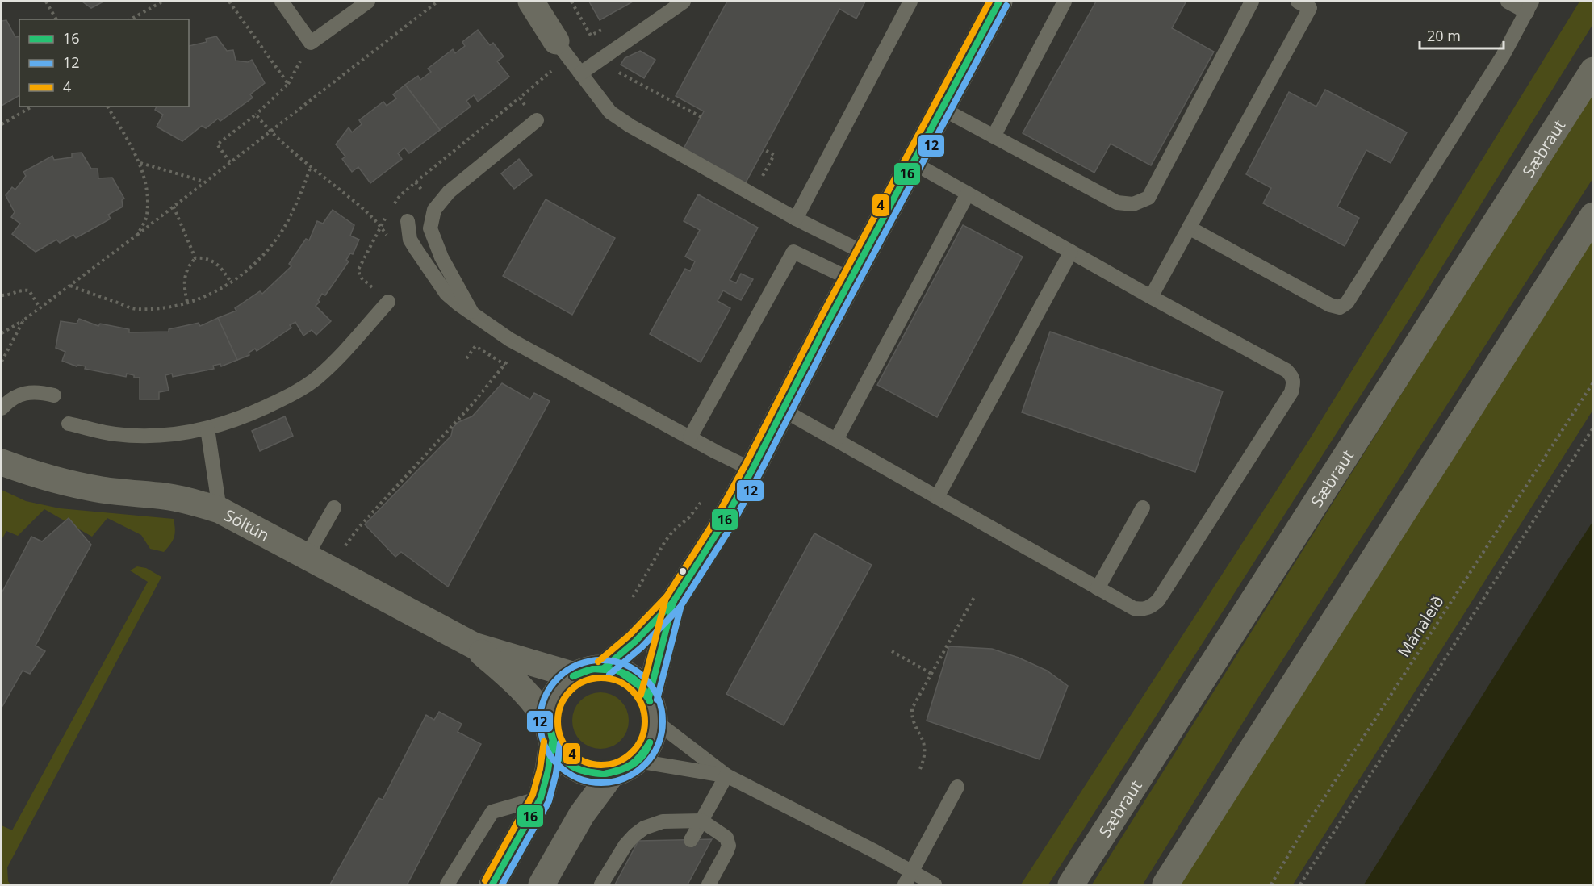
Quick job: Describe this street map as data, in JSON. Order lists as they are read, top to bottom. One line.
{"streets":{"main road":["Sæbraut"],"street":["Sóltún"],"path":["Mánaleið"]},"lines":["transit line 16","transit line 4","transit line 12"],"legend":["16","12","4"],"scale_bar":"20 m"}
